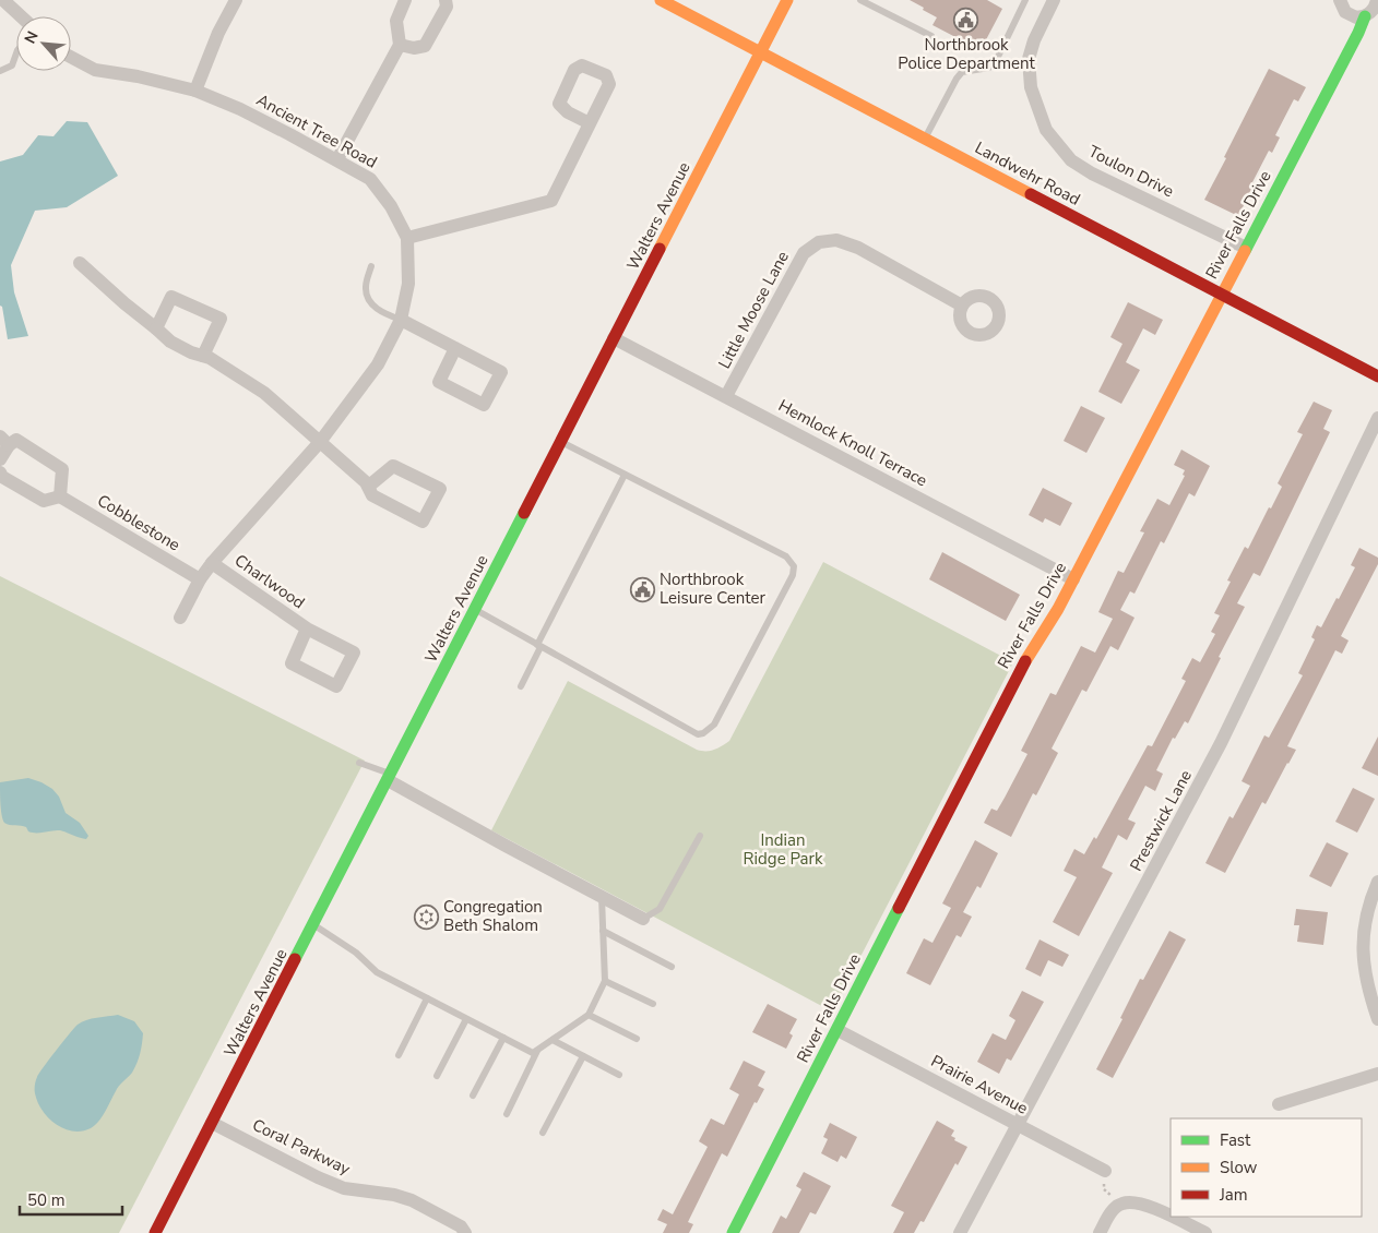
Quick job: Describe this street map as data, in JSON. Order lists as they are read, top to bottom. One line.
{"streets":{"main road":["Landwehr Road","Walters Avenue","River Falls Drive"],"street":["Ancient Tree Road","Toulon Drive","Little Moose Lane","Hemlock Knoll Terrace","Cobblestone","Charlwood","Prestwick Lane","Prairie Avenue","Coral Parkway"]},"crossings":[["Ancient Tree Road","Cobblestone"],["Ancient Tree Road","Charlwood"],["Toulon Drive","River Falls Drive"],["Landwehr Road","Walters Avenue"],["Landwehr Road","River Falls Drive"],["Walters Avenue","Hemlock Knoll Terrace"],["Walters Avenue","Coral Parkway"],["River Falls Drive","Hemlock Knoll Terrace"],["River Falls Drive","Prairie Avenue"],["Little Moose Lane","Hemlock Knoll Terrace"],["Prestwick Lane","Prairie Avenue"]],"parks":["Indian Ridge Park"],"places":{"public building":["Northbrook Police Department","Northbrook Leisure Center"],"synagogue":["Congregation Beth Shalom"]},"legend":["Fast","Slow","Jam"],"scale_bar":"50 m","north":"top left"}
